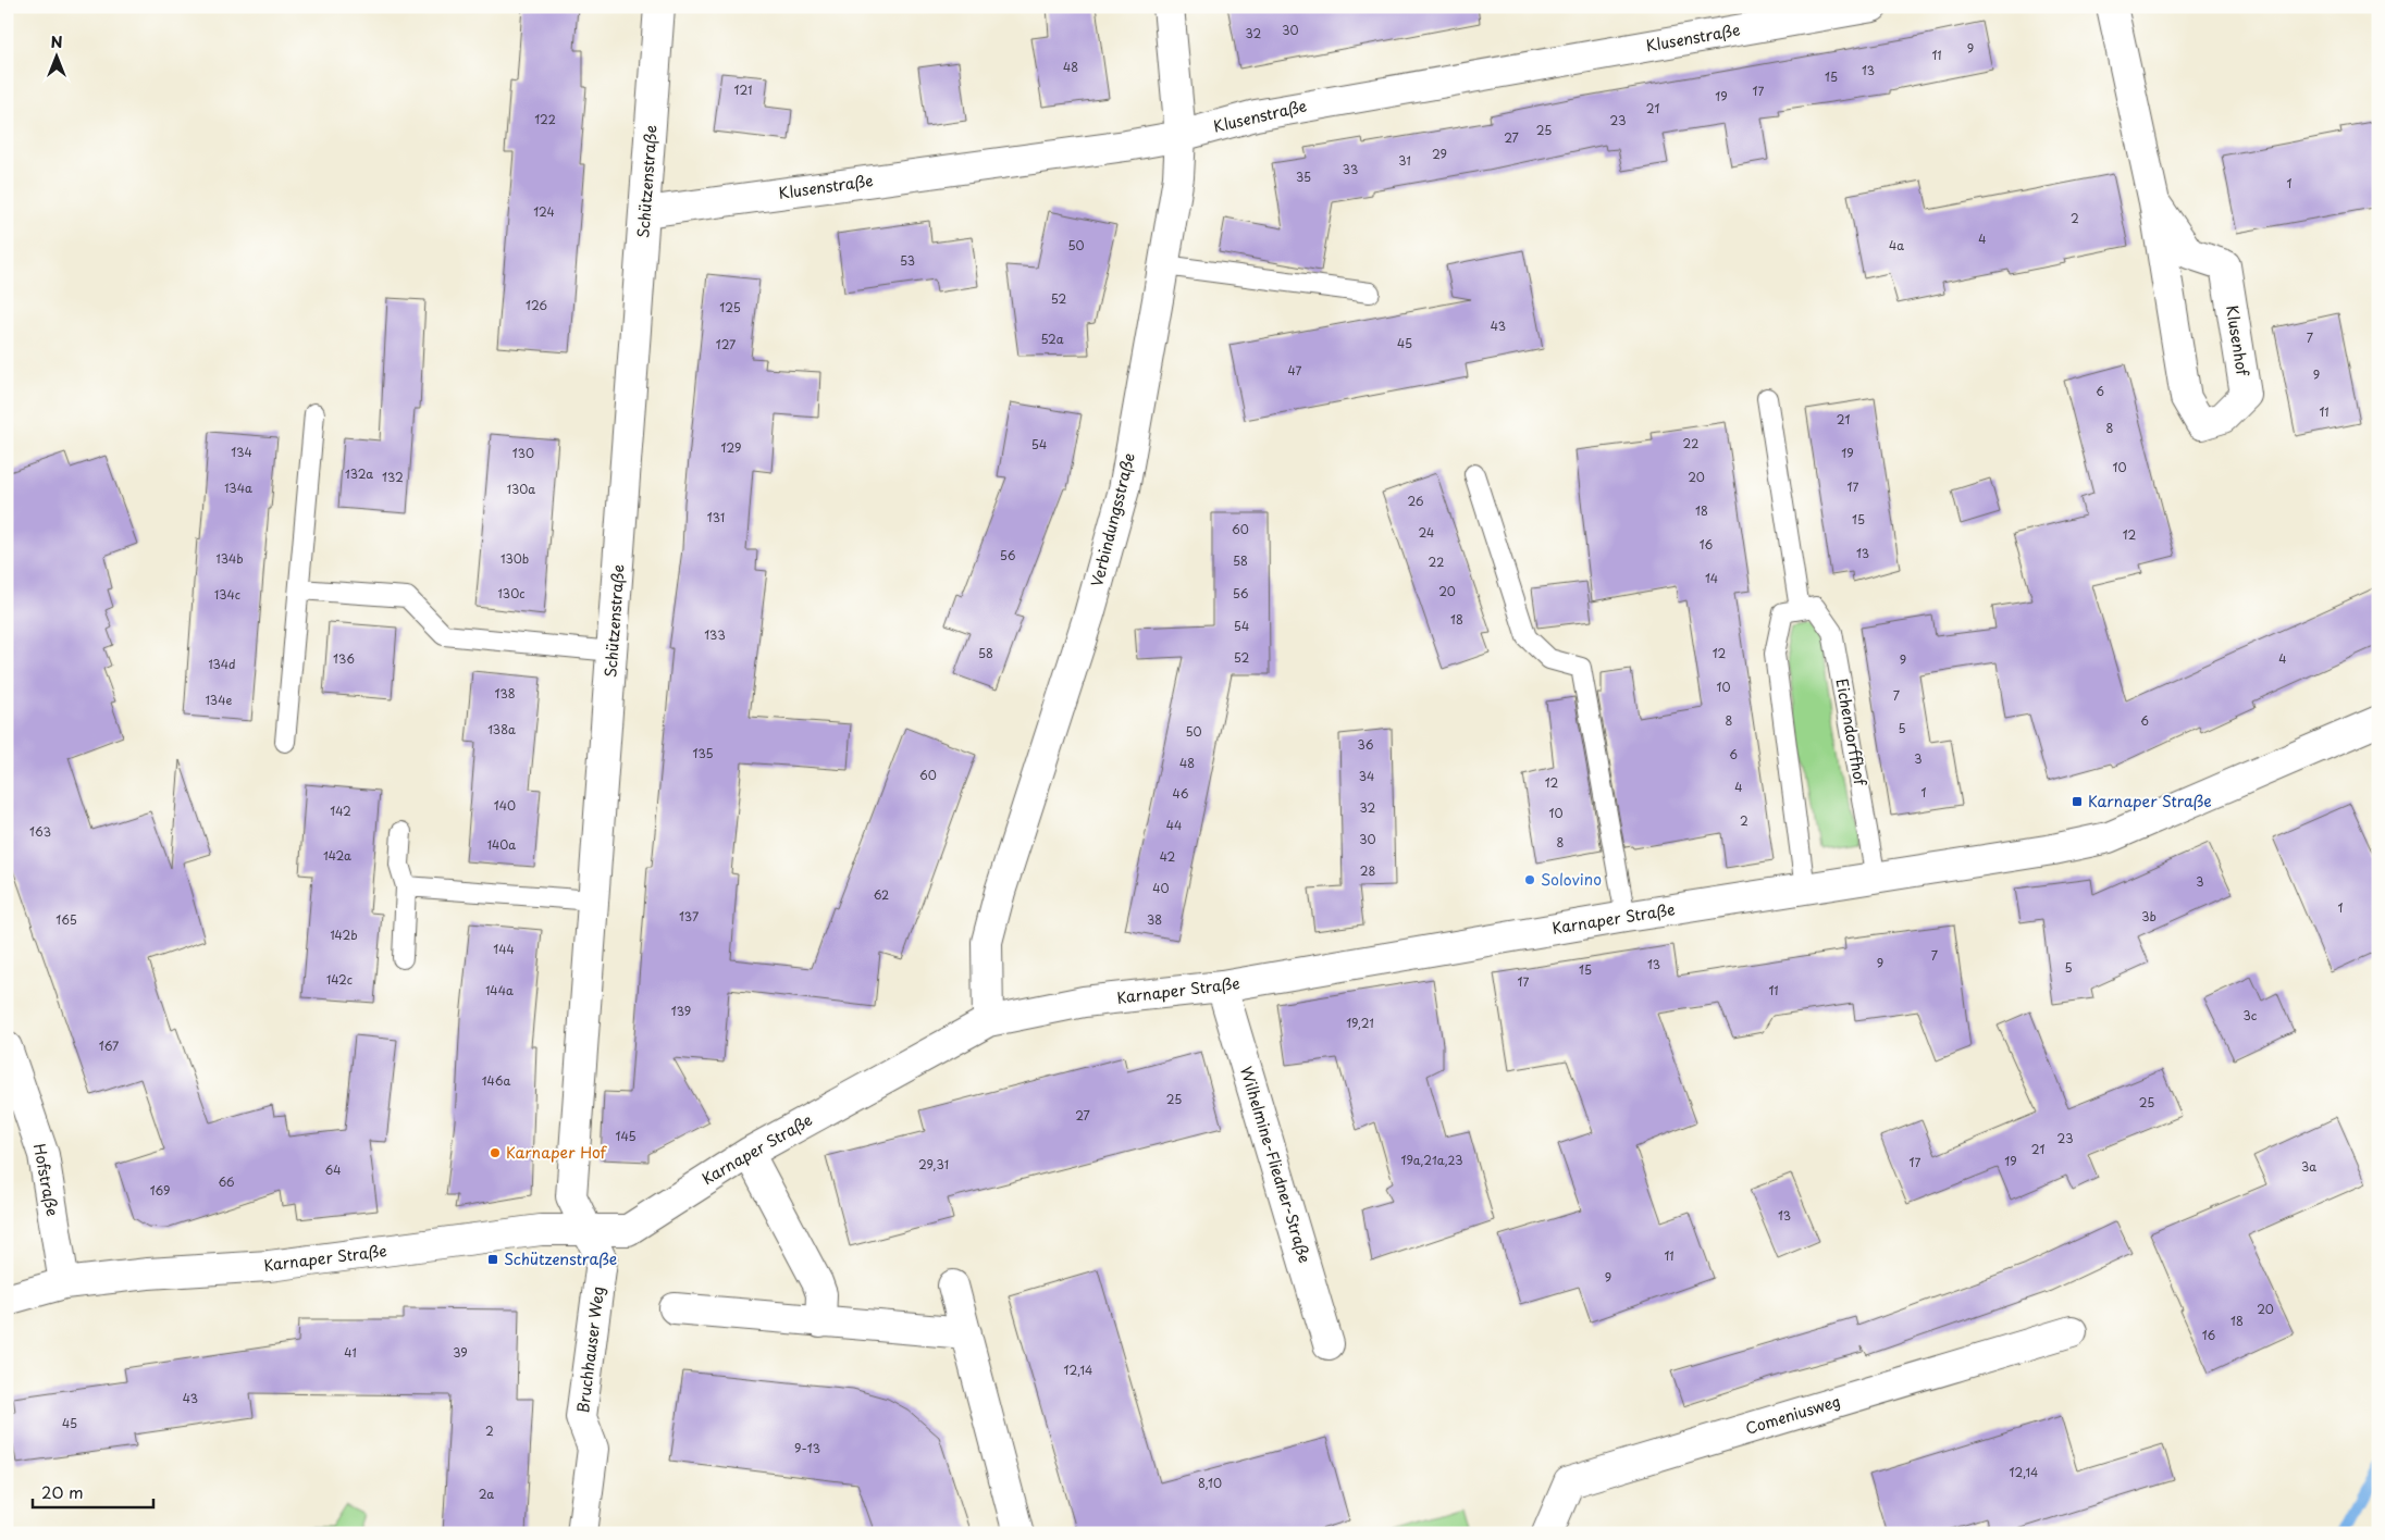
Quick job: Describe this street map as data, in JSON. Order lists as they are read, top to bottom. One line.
{"streets":{"street":["Klusenstraße","Schützenstraße","Klusenhof","Verbindungsstraße","Karnaper Straße","Wilhelmine-Fliedner-Straße","Hofstraße","Bruchhauser Weg","Comeniusweg"],"lane":["Eichendorffhof"]},"crossings":[["Klusenstraße","Schützenstraße"],["Klusenstraße","Verbindungsstraße"],["Schützenstraße","Karnaper Straße"],["Schützenstraße","Bruchhauser Weg"],["Verbindungsstraße","Karnaper Straße"],["Eichendorffhof","Karnaper Straße"],["Karnaper Straße","Wilhelmine-Fliedner-Straße"],["Karnaper Straße","Hofstraße"],["Karnaper Straße","Bruchhauser Weg"]],"places":{"transit":["Karnaper Straße","Schützenstraße"],"other":["Solovino","Karnaper Hof"]},"house_numbers":["30","32","9","11","48","13","15","121","17","19","21","122","23","25","27","29","31","33","35","1","124","2","4","50","4a","53","52","126","125","43","7","52a","45","127","47","9","6","11","21","8","22","54","129","134","130","19","10","132a","132","20","17","134a","130a","26","18","131","15","60","24","12","16","13","56","134b","130b","58","22","14","20","130c","56","134c","18","54","133","58","12","52","136","4","9","134d","10","138","7","134e","8","6","5","138a","50","36","135","6","3","48","60","34","12","4","1","46","140","32","142","10","2","44","163","30","8","140a","142a","42","28","3","40","62","1","137","3b","165","38","142b","144","7","9","13","5","15","142c","17","144a","11","139","3c","19,21","167","146a","25","25","27","145","23","21","19a,21a,23","19","17","29,31","3a","64","66","169","13","11","9","20","18","16","41","39","12,14","43","45","2","9-13","12,14","8,10","2a"],"scale_bar":"20 m","north":"top"}
